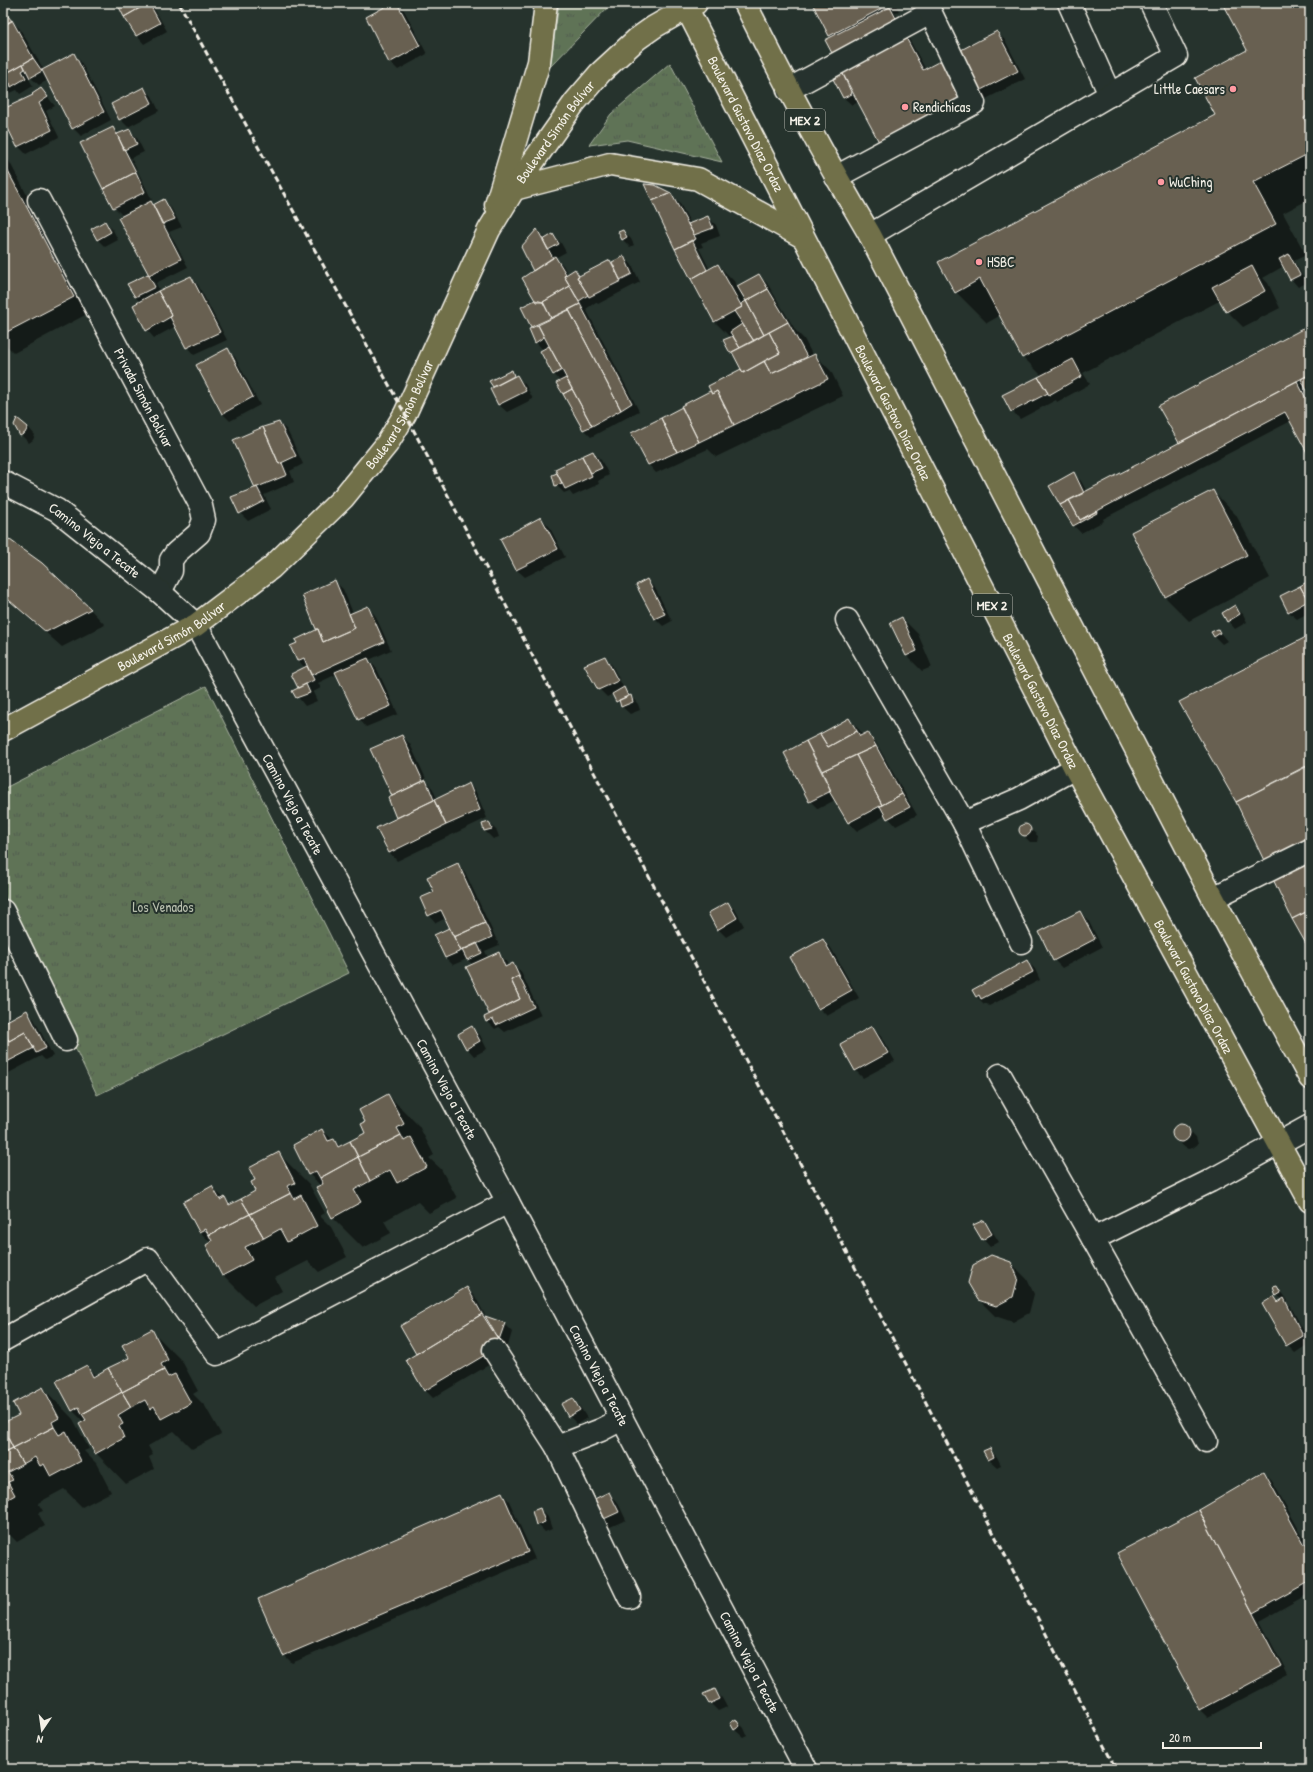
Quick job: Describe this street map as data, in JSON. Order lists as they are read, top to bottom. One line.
{"streets":{"main road":["MEX 2","Boulevard Gustavo Díaz Ordaz","Boulevard Simón Bolívar"],"street":["Privada Simón Bolívar","Camino Viejo a Tecate"]},"crossings":[["Boulevard Gustavo Díaz Ordaz","Boulevard Simón Bolívar"],["Boulevard Simón Bolívar","Camino Viejo a Tecate"],["Privada Simón Bolívar","Camino Viejo a Tecate"]],"parks":["Los Venados"],"places":["Little Caesars","Rendichicas","WuChing","HSBC"],"scale_bar":"20 m","north":"bottom"}
